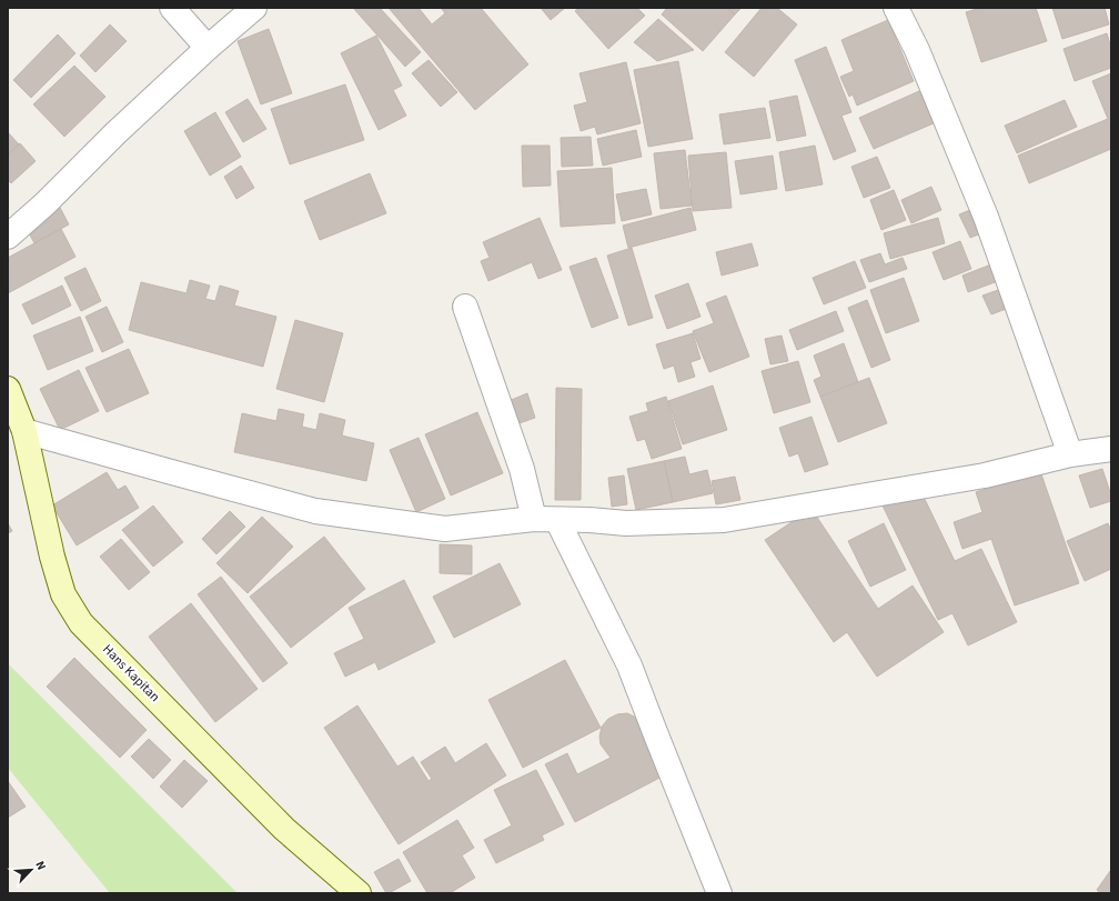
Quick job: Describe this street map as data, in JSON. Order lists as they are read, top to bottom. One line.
{"streets":{"street":["Hans Kapitan"]},"north":"top right"}
